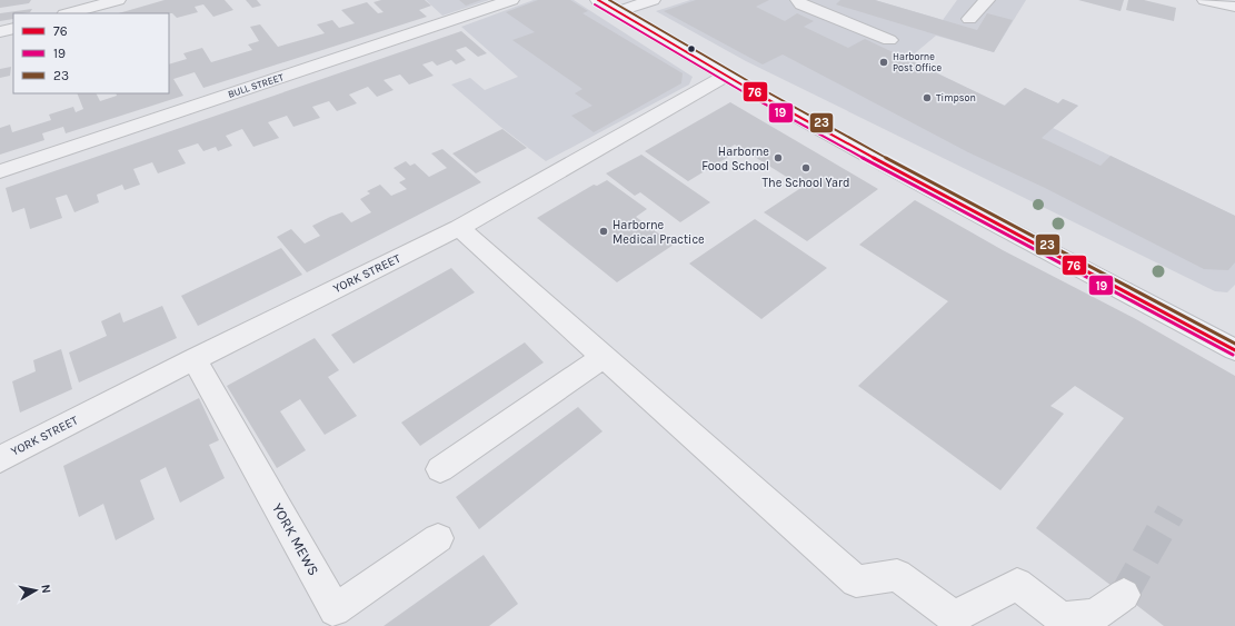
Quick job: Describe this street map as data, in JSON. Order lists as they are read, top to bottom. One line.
{"streets":{"street":["BULL STREET","YORK STREET","YORK MEWS"]},"crossings":[["YORK STREET","YORK MEWS"]],"places":["Harborne Post Office","Timpson","Harborne Food School","The School Yard","Harborne Medical Practice"],"lines":["transit line 76","transit line 23","transit line 19"],"legend":["76","19","23"],"north":"right"}
